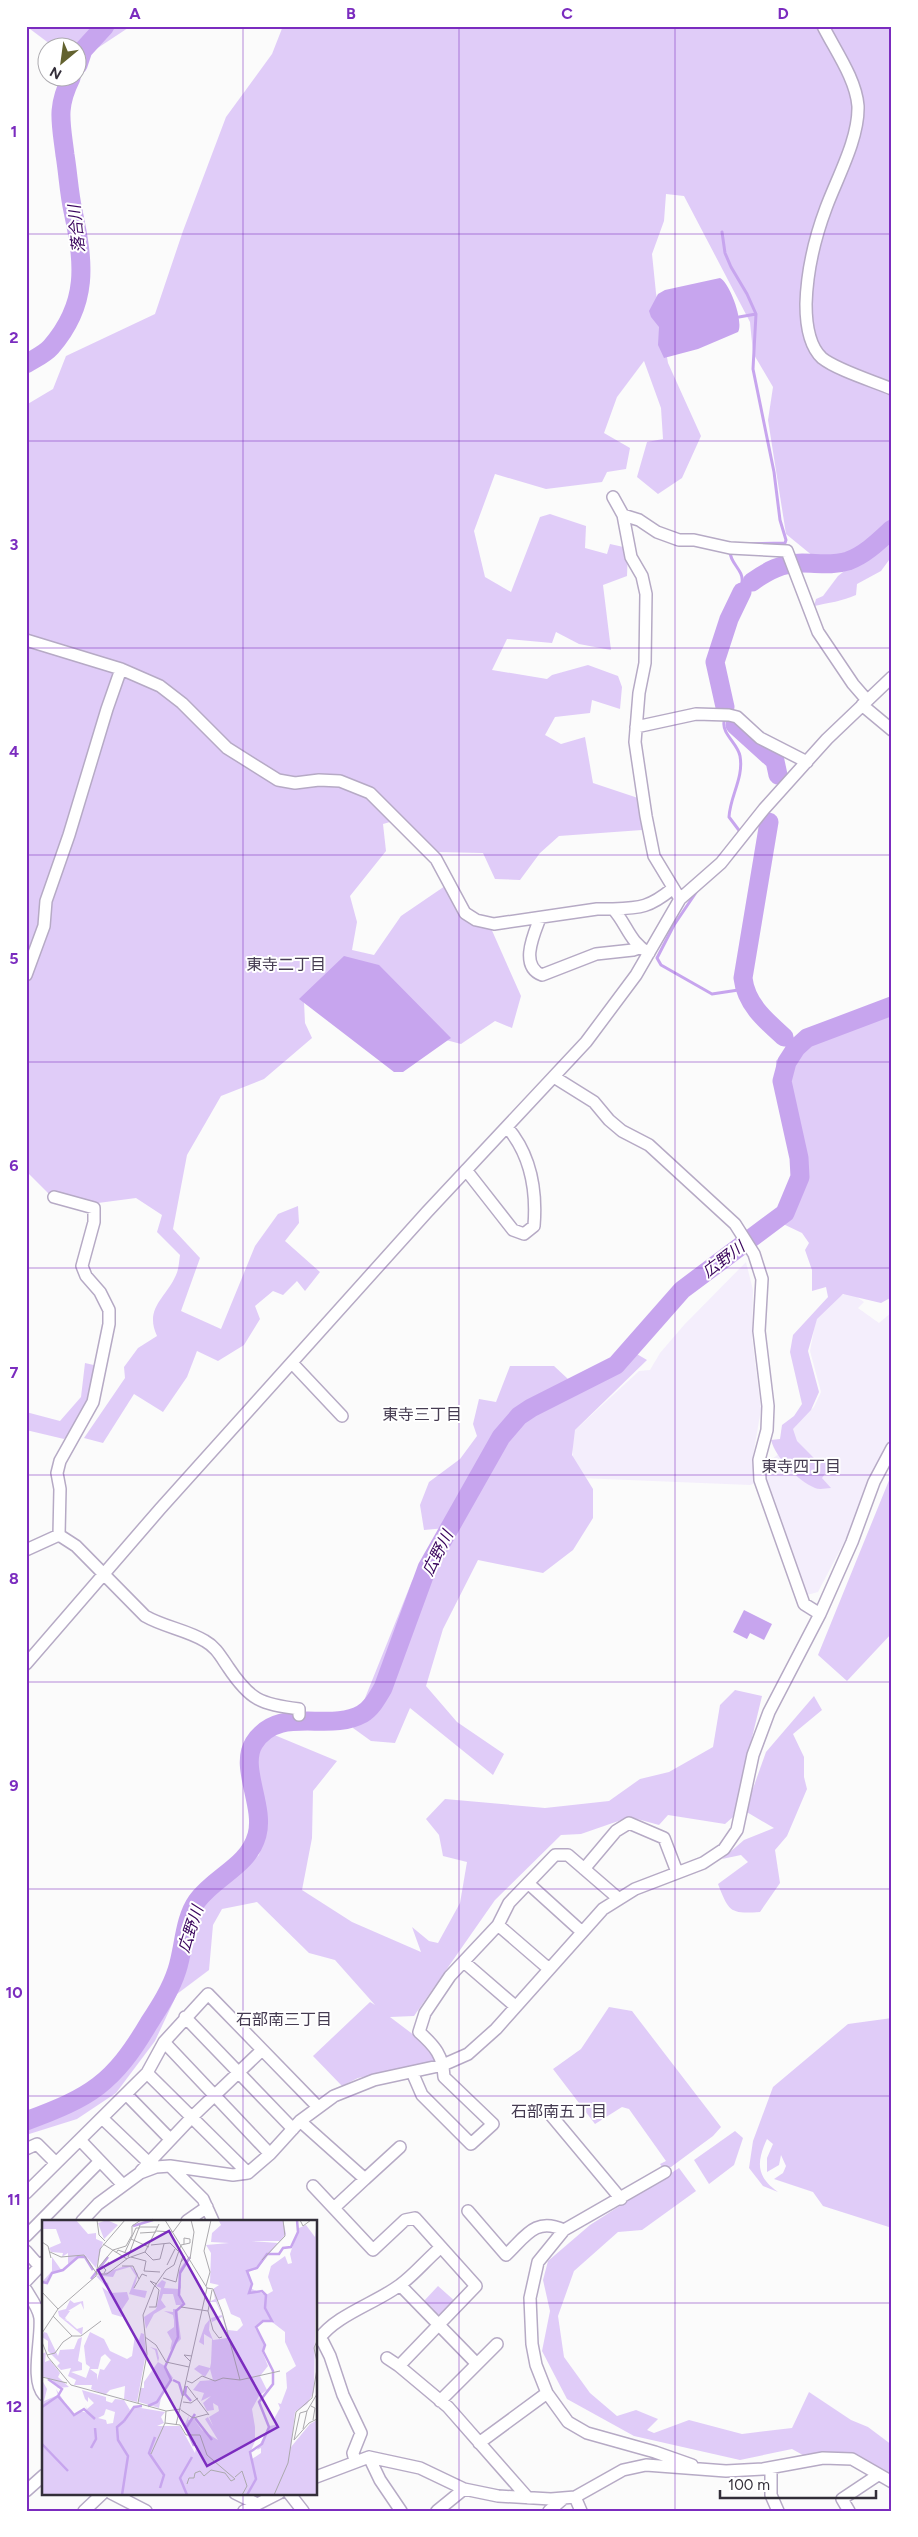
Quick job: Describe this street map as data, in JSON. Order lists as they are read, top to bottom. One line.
{"districts":["東寺二丁目","東寺三丁目","東寺四丁目","石部南三丁目","石部南五丁目"],"water":["落合川","広野川"],"scale_bar":"100 m","north":"bottom left","grid":{"columns":["A","B","C","D"],"rows":["1","2","3","4","5","6","7","8","9","10","11","12"]}}
